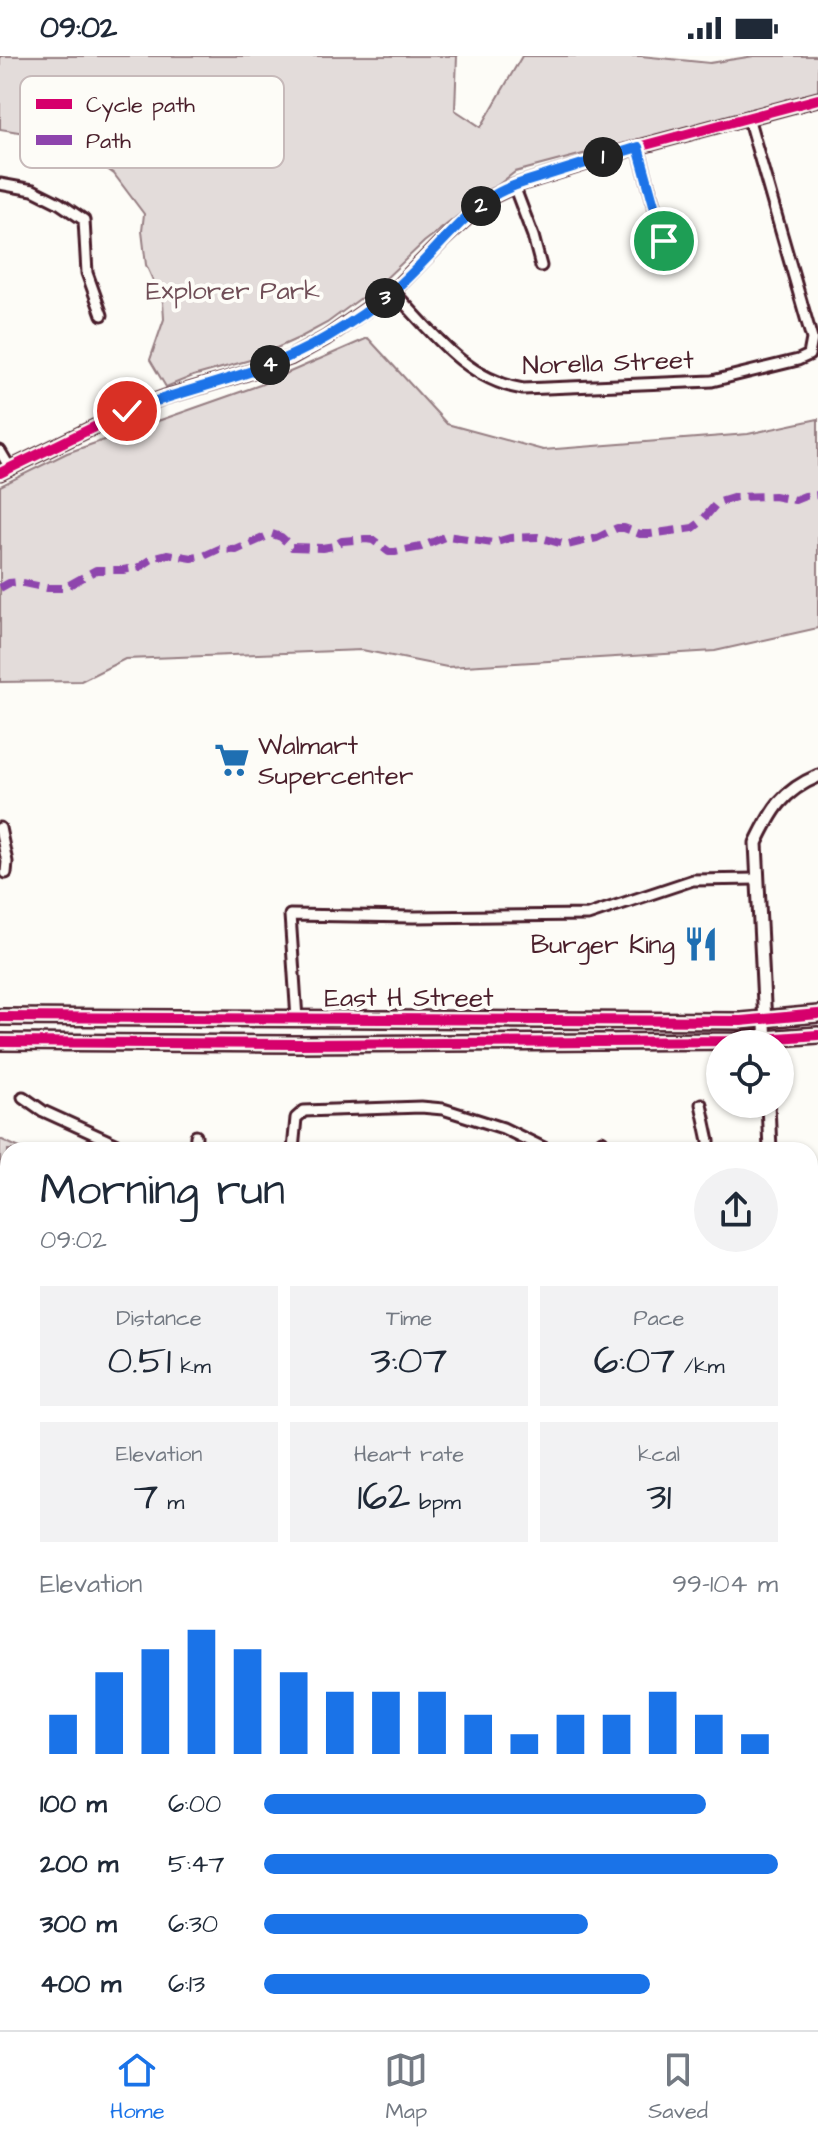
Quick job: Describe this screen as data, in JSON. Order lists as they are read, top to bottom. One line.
{"streets":{"main road":["East H Street"],"street":["Norella Street"]},"parks":["Explorer Park"],"places":{"supermarket":["Walmart Supercenter"],"restaurant":["Burger King"]},"legend":["Cycle path","Path"],"page":{"status":"09:02","pins":["1","2","3","4"],"heading":["Morning run","09:02"],"stats":[["Distance","0.51 km"],["Time","3:07"],["Pace","6:07 /km"],["Elevation","7 m"],["Heart rate","162 bpm"],["kcal","31"]],"chart":["Elevation","99–104 m"],"list":[{"name":"100 m","note":"6:00"},{"name":"200 m","note":"5:47"},{"name":"300 m","note":"6:30"},{"name":"400 m","note":"6:13"}],"tabs":["Home","Map","Saved"]}}
